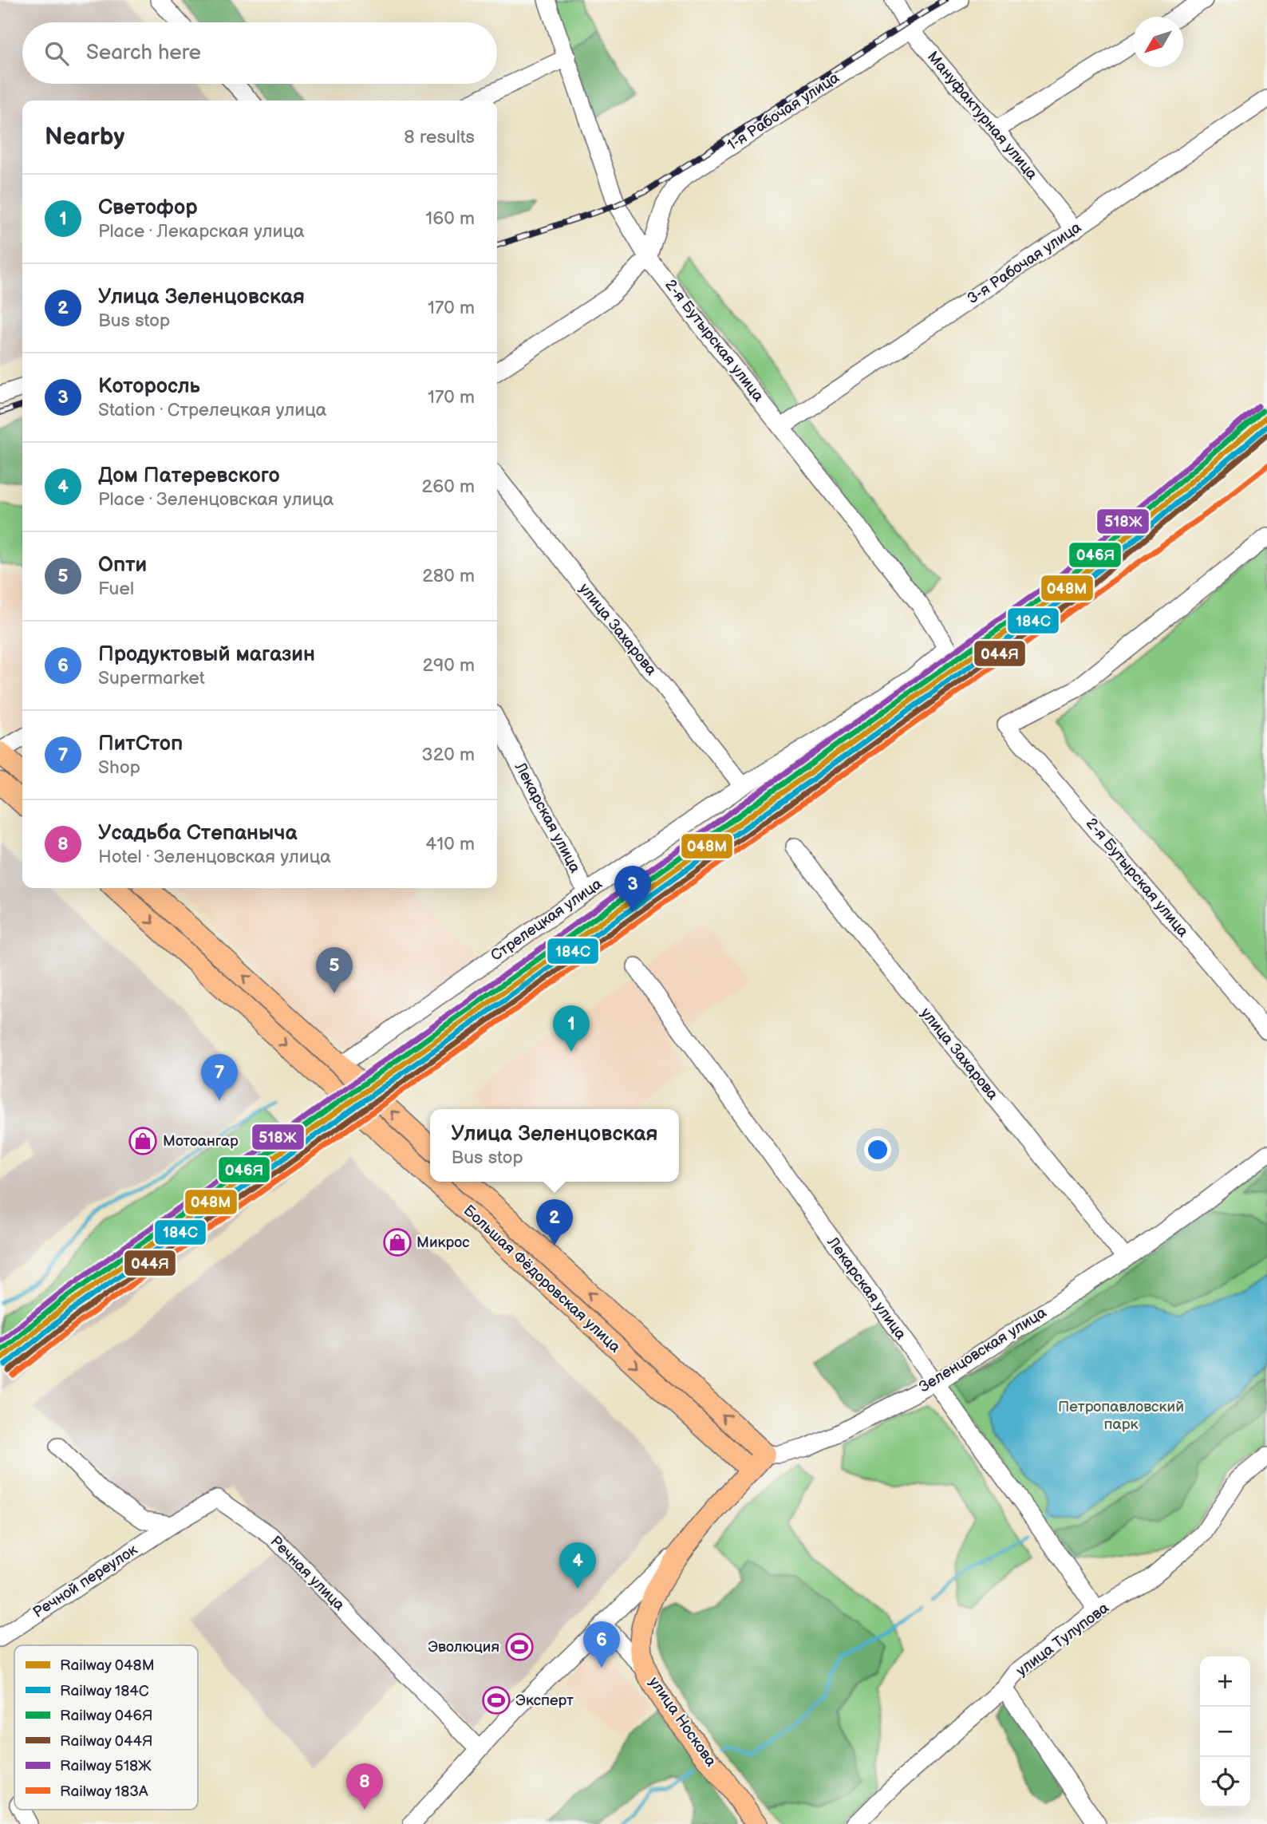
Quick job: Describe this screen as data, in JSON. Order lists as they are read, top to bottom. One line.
{"streets":{"main road":["Большая Фёдоровская улица","улица Носкова"],"street":["1-я Рабочая улица","Мануфактурная улица","3-я Рабочая улица","2-я Бутырская улица","улица Захарова","Лекарская улица","Стрелецкая улица","Зеленцовская улица","Речная улица","Речной переулок","улица Тулупова"]},"crossings":[["1-я Рабочая улица","Мануфактурная улица"],["1-я Рабочая улица","2-я Бутырская улица"],["Мануфактурная улица","3-я Рабочая улица"],["3-я Рабочая улица","2-я Бутырская улица"],["2-я Бутырская улица","Стрелецкая улица"],["улица Захарова","Стрелецкая улица"],["улица Захарова","Зеленцовская улица"],["Лекарская улица","Стрелецкая улица"],["Лекарская улица","Зеленцовская улица"],["Лекарская улица","улица Тулупова"],["Большая Фёдоровская улица","Зеленцовская улица"],["Речная улица","Речной переулок"]],"parks":["Петропавловский парк"],"places":{"shop":["Мотоангар","Микрос"],"sports":["Эволюция","Эксперт"]},"lines":["rail line 518Ж","rail line 046Я","rail line 048М","rail line 184С","rail line 044Я","rail line 183А"],"legend":["Railway 048М","Railway 184С","Railway 046Я","Railway 044Я","Railway 518Ж","Railway 183А"],"north":"bottom left","page":{"search":"Search here","heading":["Nearby","8 results"],"list":[{"mark":"1","name":"Светофор","note":"Place · Лекарская улица","value":"160 m"},{"mark":"2","name":"Улица Зеленцовская","note":"Bus stop","value":"170 m"},{"mark":"3","name":"Которосль","note":"Station · Стрелецкая улица","value":"170 m"},{"mark":"4","name":"Дом Патеревского","note":"Place · Зеленцовская улица","value":"260 m"},{"mark":"5","name":"Опти","note":"Fuel","value":"280 m"},{"mark":"6","name":"Продуктовый магазин","note":"Supermarket","value":"290 m"},{"mark":"7","name":"ПитСтоп","note":"Shop","value":"320 m"},{"mark":"8","name":"Усадьба Степаныча","note":"Hotel · Зеленцовская улица","value":"410 m"}],"pins":["3","5","1","7","2","4","6","8"],"popup":["Улица Зеленцовская","Bus stop"],"map_buttons":["+","−"]}}
